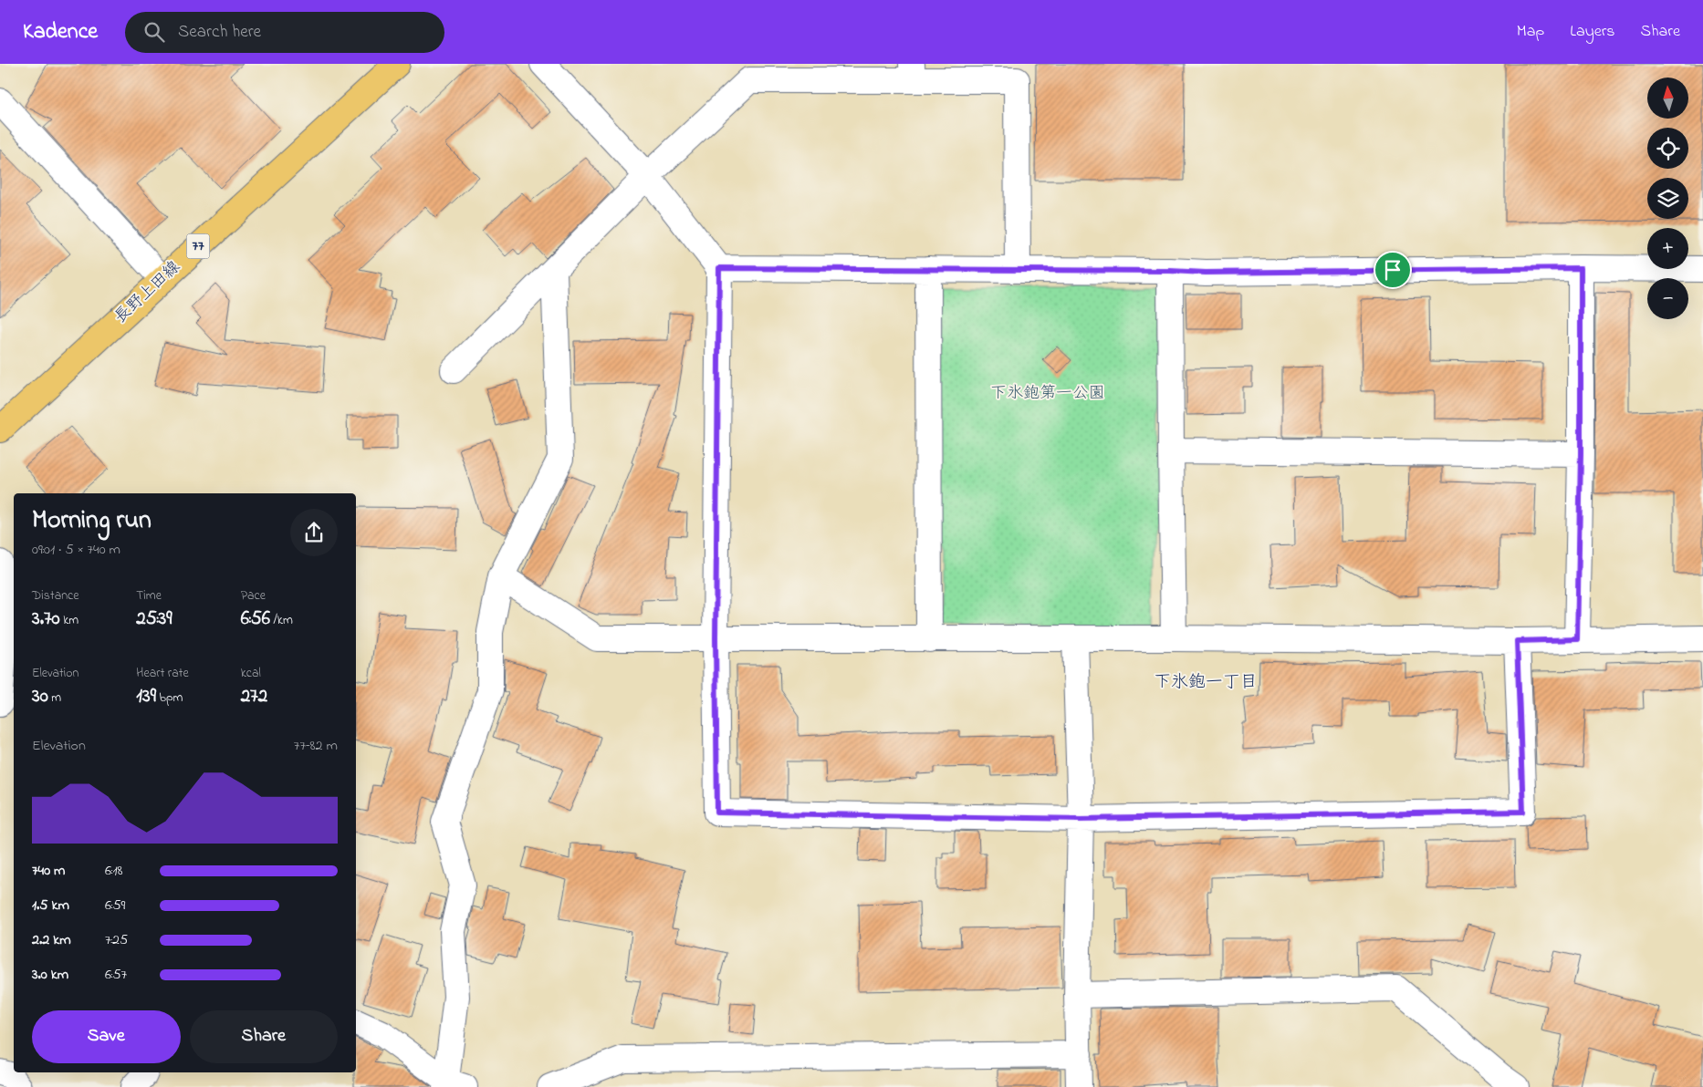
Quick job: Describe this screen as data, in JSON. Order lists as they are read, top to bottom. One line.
{"streets":{"main road":["77","長野上田線"]},"districts":["下氷鉋一丁目"],"parks":["下氷鉋第一公園"],"north":"top","page":{"header":"Kadence","search":"Search here","nav":["Map","Layers","Share"],"map_buttons":["+","−"],"heading":["Morning run","09:01 · 5 × 740 m"],"stats":[["Distance","3.70 km"],["Time","25:39"],["Pace","6:56 /km"],["Elevation","30 m"],["Heart rate","139 bpm"],["kcal","272"]],"chart":["Elevation","77–82 m"],"list":[{"name":"740 m","note":"6:18"},{"name":"1.5 km","note":"6:59"},{"name":"2.2 km","note":"7:25"},{"name":"3.0 km","note":"6:57"}],"buttons":["Save","Share"]}}
